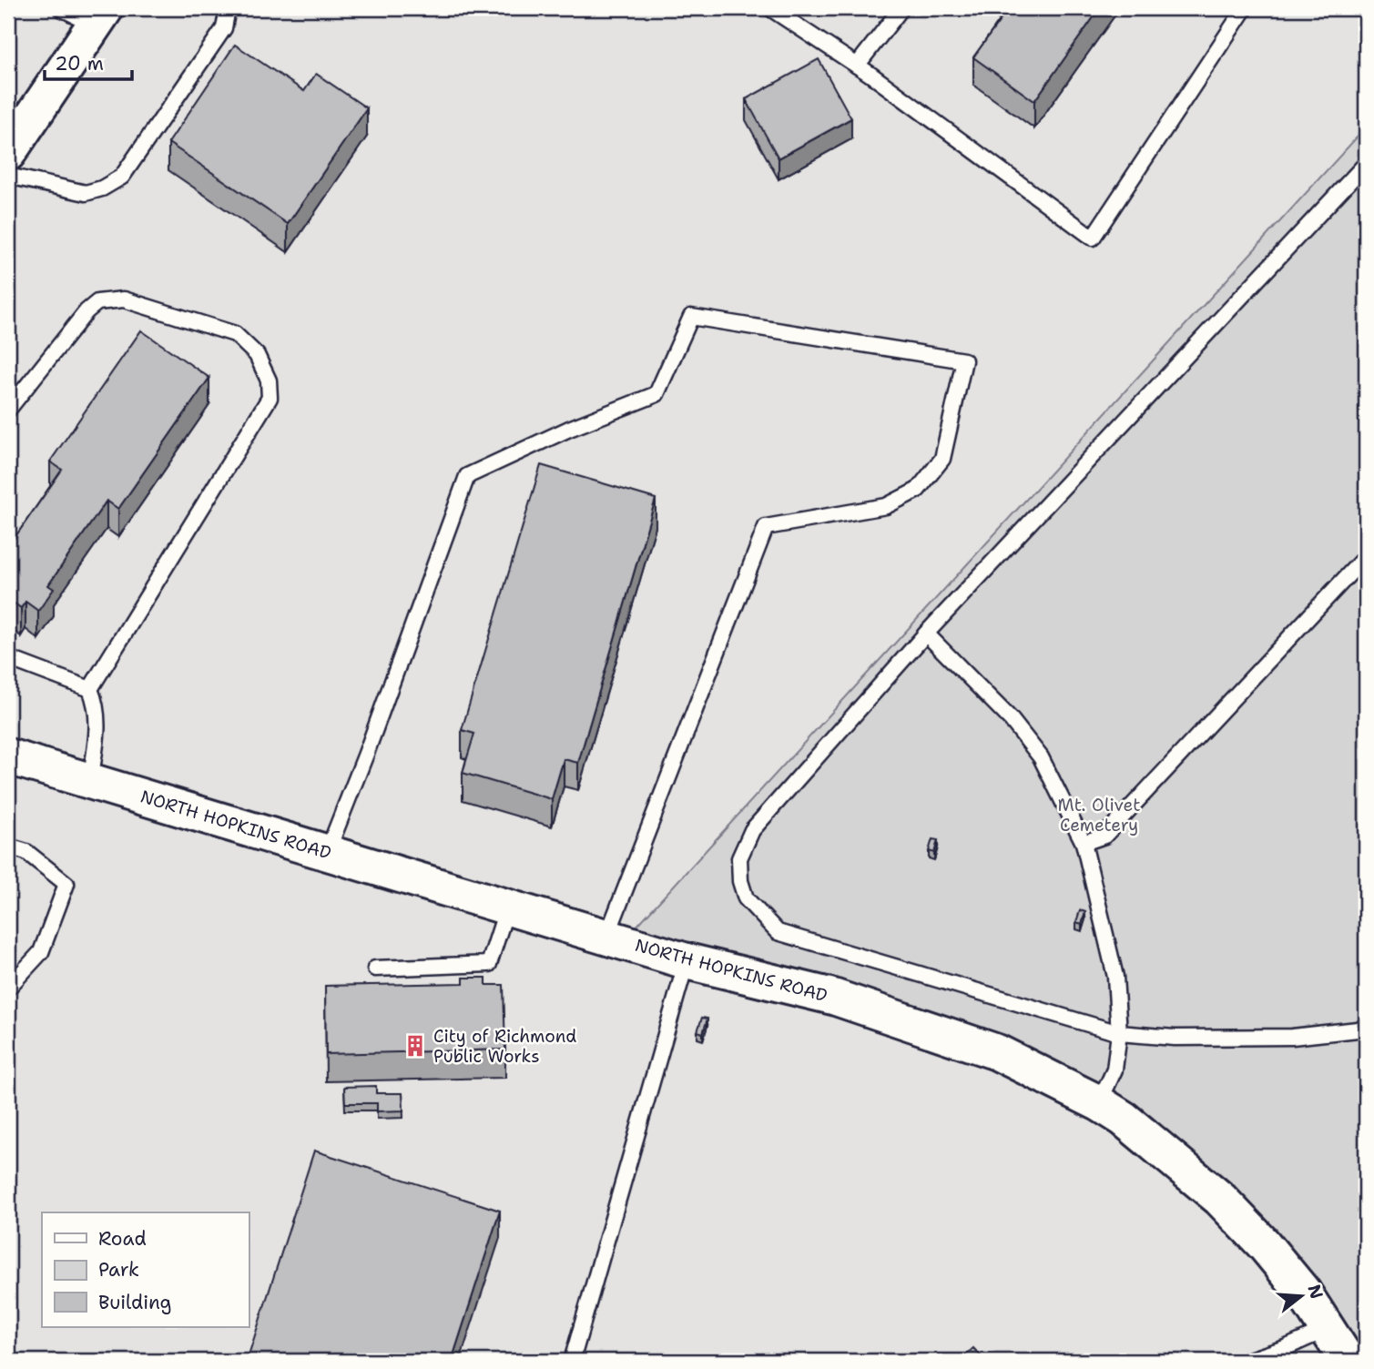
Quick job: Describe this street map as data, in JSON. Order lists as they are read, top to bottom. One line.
{"streets":{"main road":["NORTH HOPKINS ROAD"]},"parks":["Mt. Olivet Cemetery"],"places":{"building":["City of Richmond Public Works"]},"legend":["Road","Park","Building"],"scale_bar":"20 m","north":"right"}
